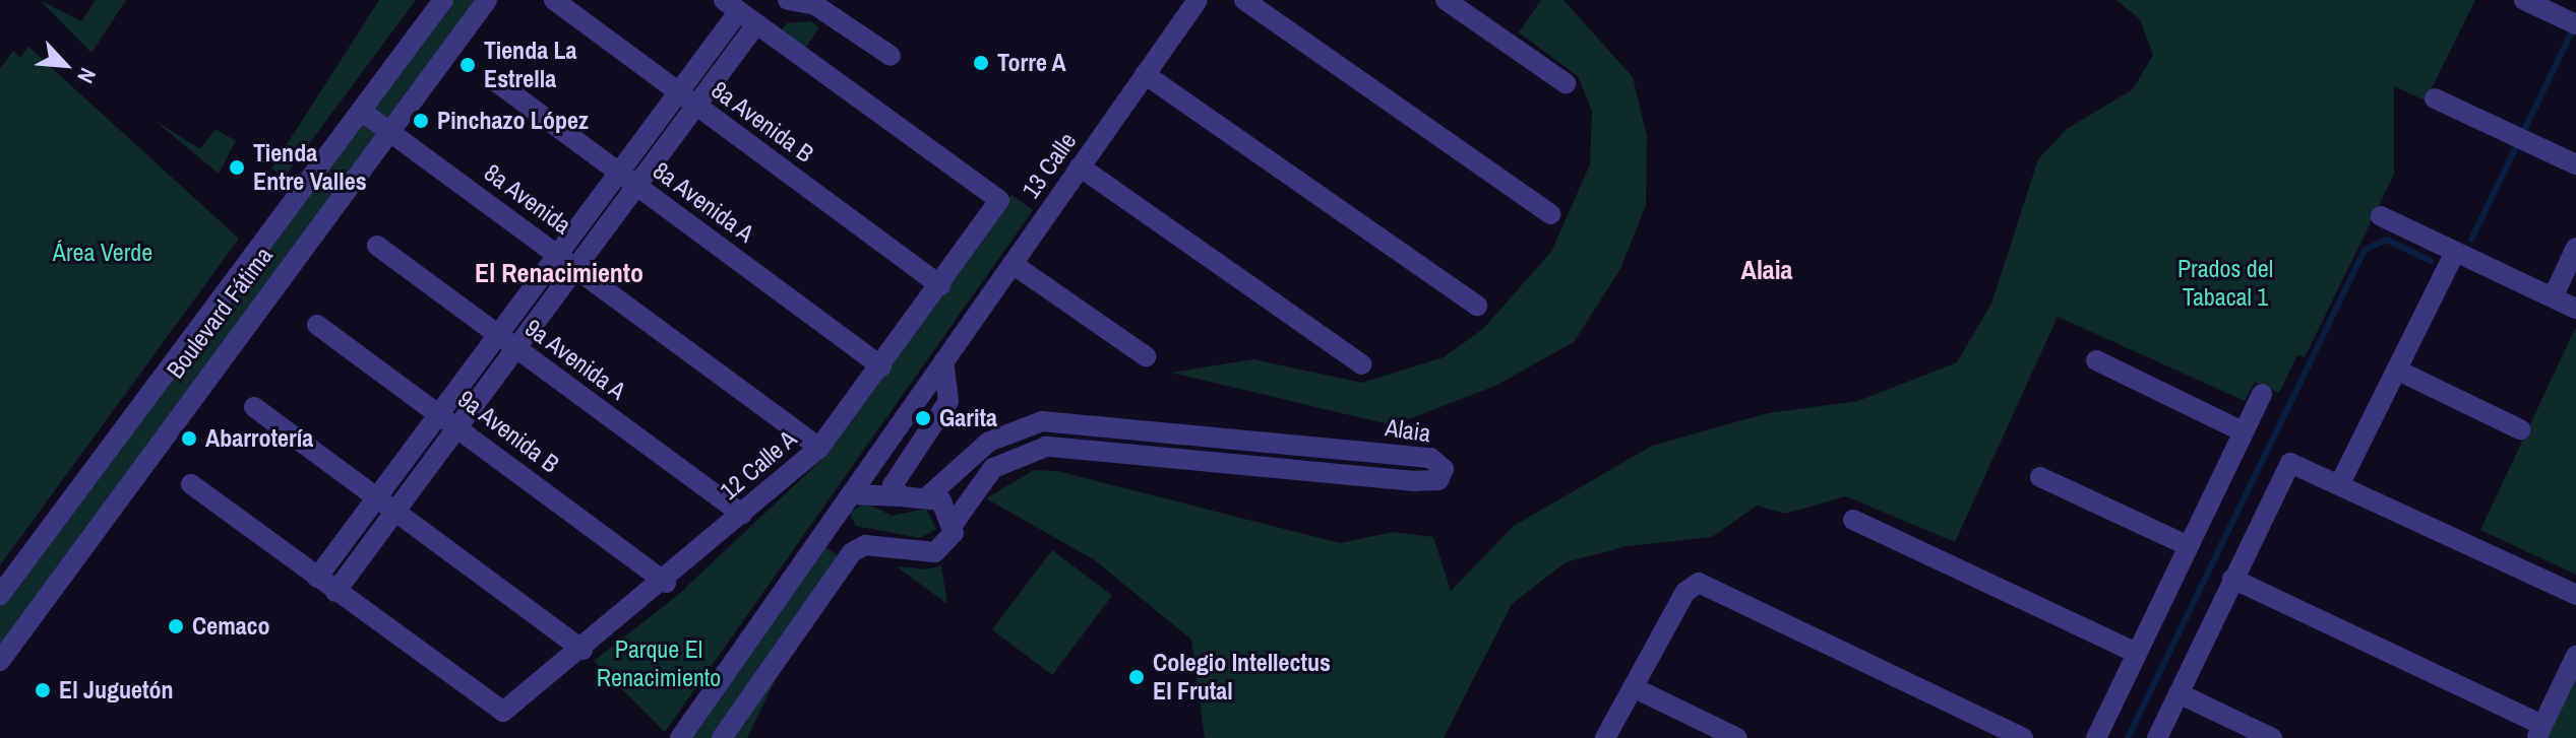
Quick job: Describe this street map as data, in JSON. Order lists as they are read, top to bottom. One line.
{"streets":{"street":["8a Avenida B","13 Calle","8a Avenida","8a Avenida A","Boulevard Fátima","9a Avenida A","Alaia","9a Avenida B","12 Calle A"]},"crossings":[["8a Avenida B","12 Calle A"],["8a Avenida","Boulevard Fátima"],["8a Avenida","12 Calle A"],["8a Avenida A","12 Calle A"],["9a Avenida A","12 Calle A"],["9a Avenida B","12 Calle A"]],"districts":["Alaia","El Renacimiento"],"parks":["Área Verde","Prados del Tabacal 1","Parque El Renacimiento"],"places":["Torre A","Tienda La Estrella","Pinchazo López","Tienda Entre Valles","Garita","Abarrotería","Cemaco","Colegio Intellectus El Frutal","El Juguetón"],"north":"bottom right"}
